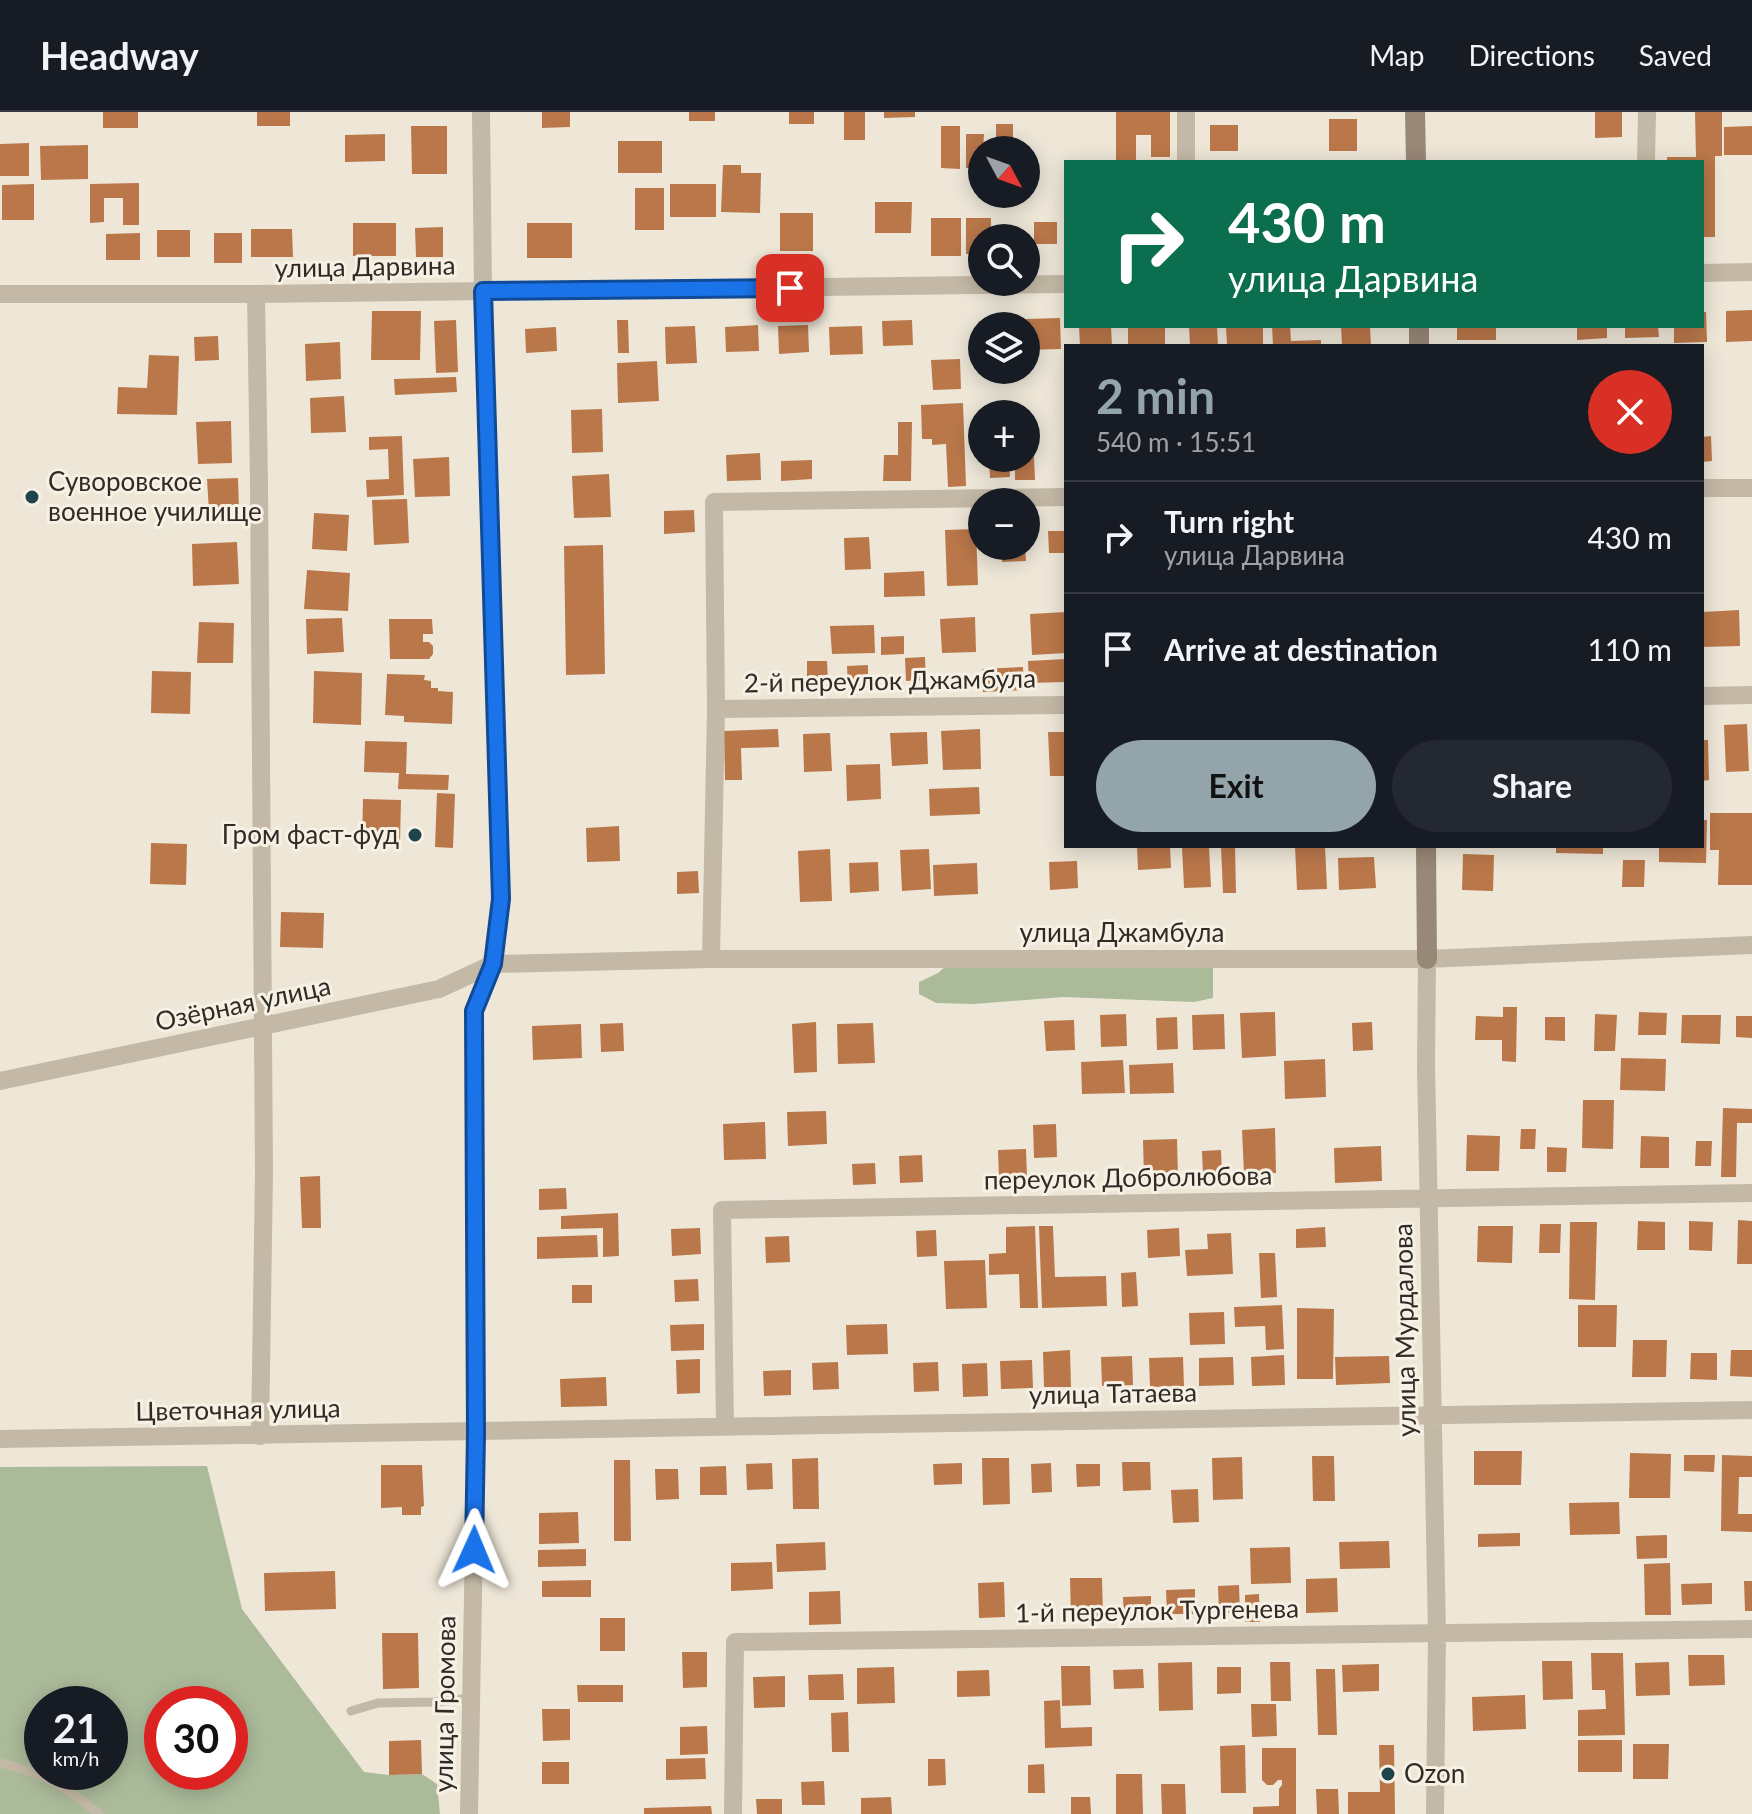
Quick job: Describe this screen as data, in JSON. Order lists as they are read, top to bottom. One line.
{"streets":{"street":["улица Дарвина","2-й переулок Джамбула","улица Джамбула","Озёрная улица","переулок Добролюбова","улица Мурдалова","улица Татаева","Цветочная улица","1-й переулок Тургенева","улица Громова"]},"crossings":[["улица Дарвина","улица Громова"],["улица Джамбула","Озёрная улица"],["улица Джамбула","улица Мурдалова"],["улица Джамбула","улица Громова"],["Озёрная улица","улица Громова"],["переулок Добролюбова","улица Мурдалова"],["переулок Добролюбова","улица Татаева"],["улица Мурдалова","улица Татаева"],["улица Мурдалова","1-й переулок Тургенева"],["улица Татаева","Цветочная улица"],["улица Татаева","улица Громова"],["Цветочная улица","улица Громова"]],"places":["Суворовское военное училище","Гром фаст-фуд","Ozon"],"north":"bottom right","page":{"header":"Headway","nav":["Map","Directions","Saved"],"map_buttons":["+","−"],"turn":["430 m","улица Дарвина"],"heading":["2 min","540 m · 15:51"],"list":[{"name":"Turn right","note":"улица Дарвина","value":"430 m"},{"name":"Arrive at destination","value":"110 m"}],"buttons":["Exit","Share"],"speed":"21 km/h","limit":"30"}}
